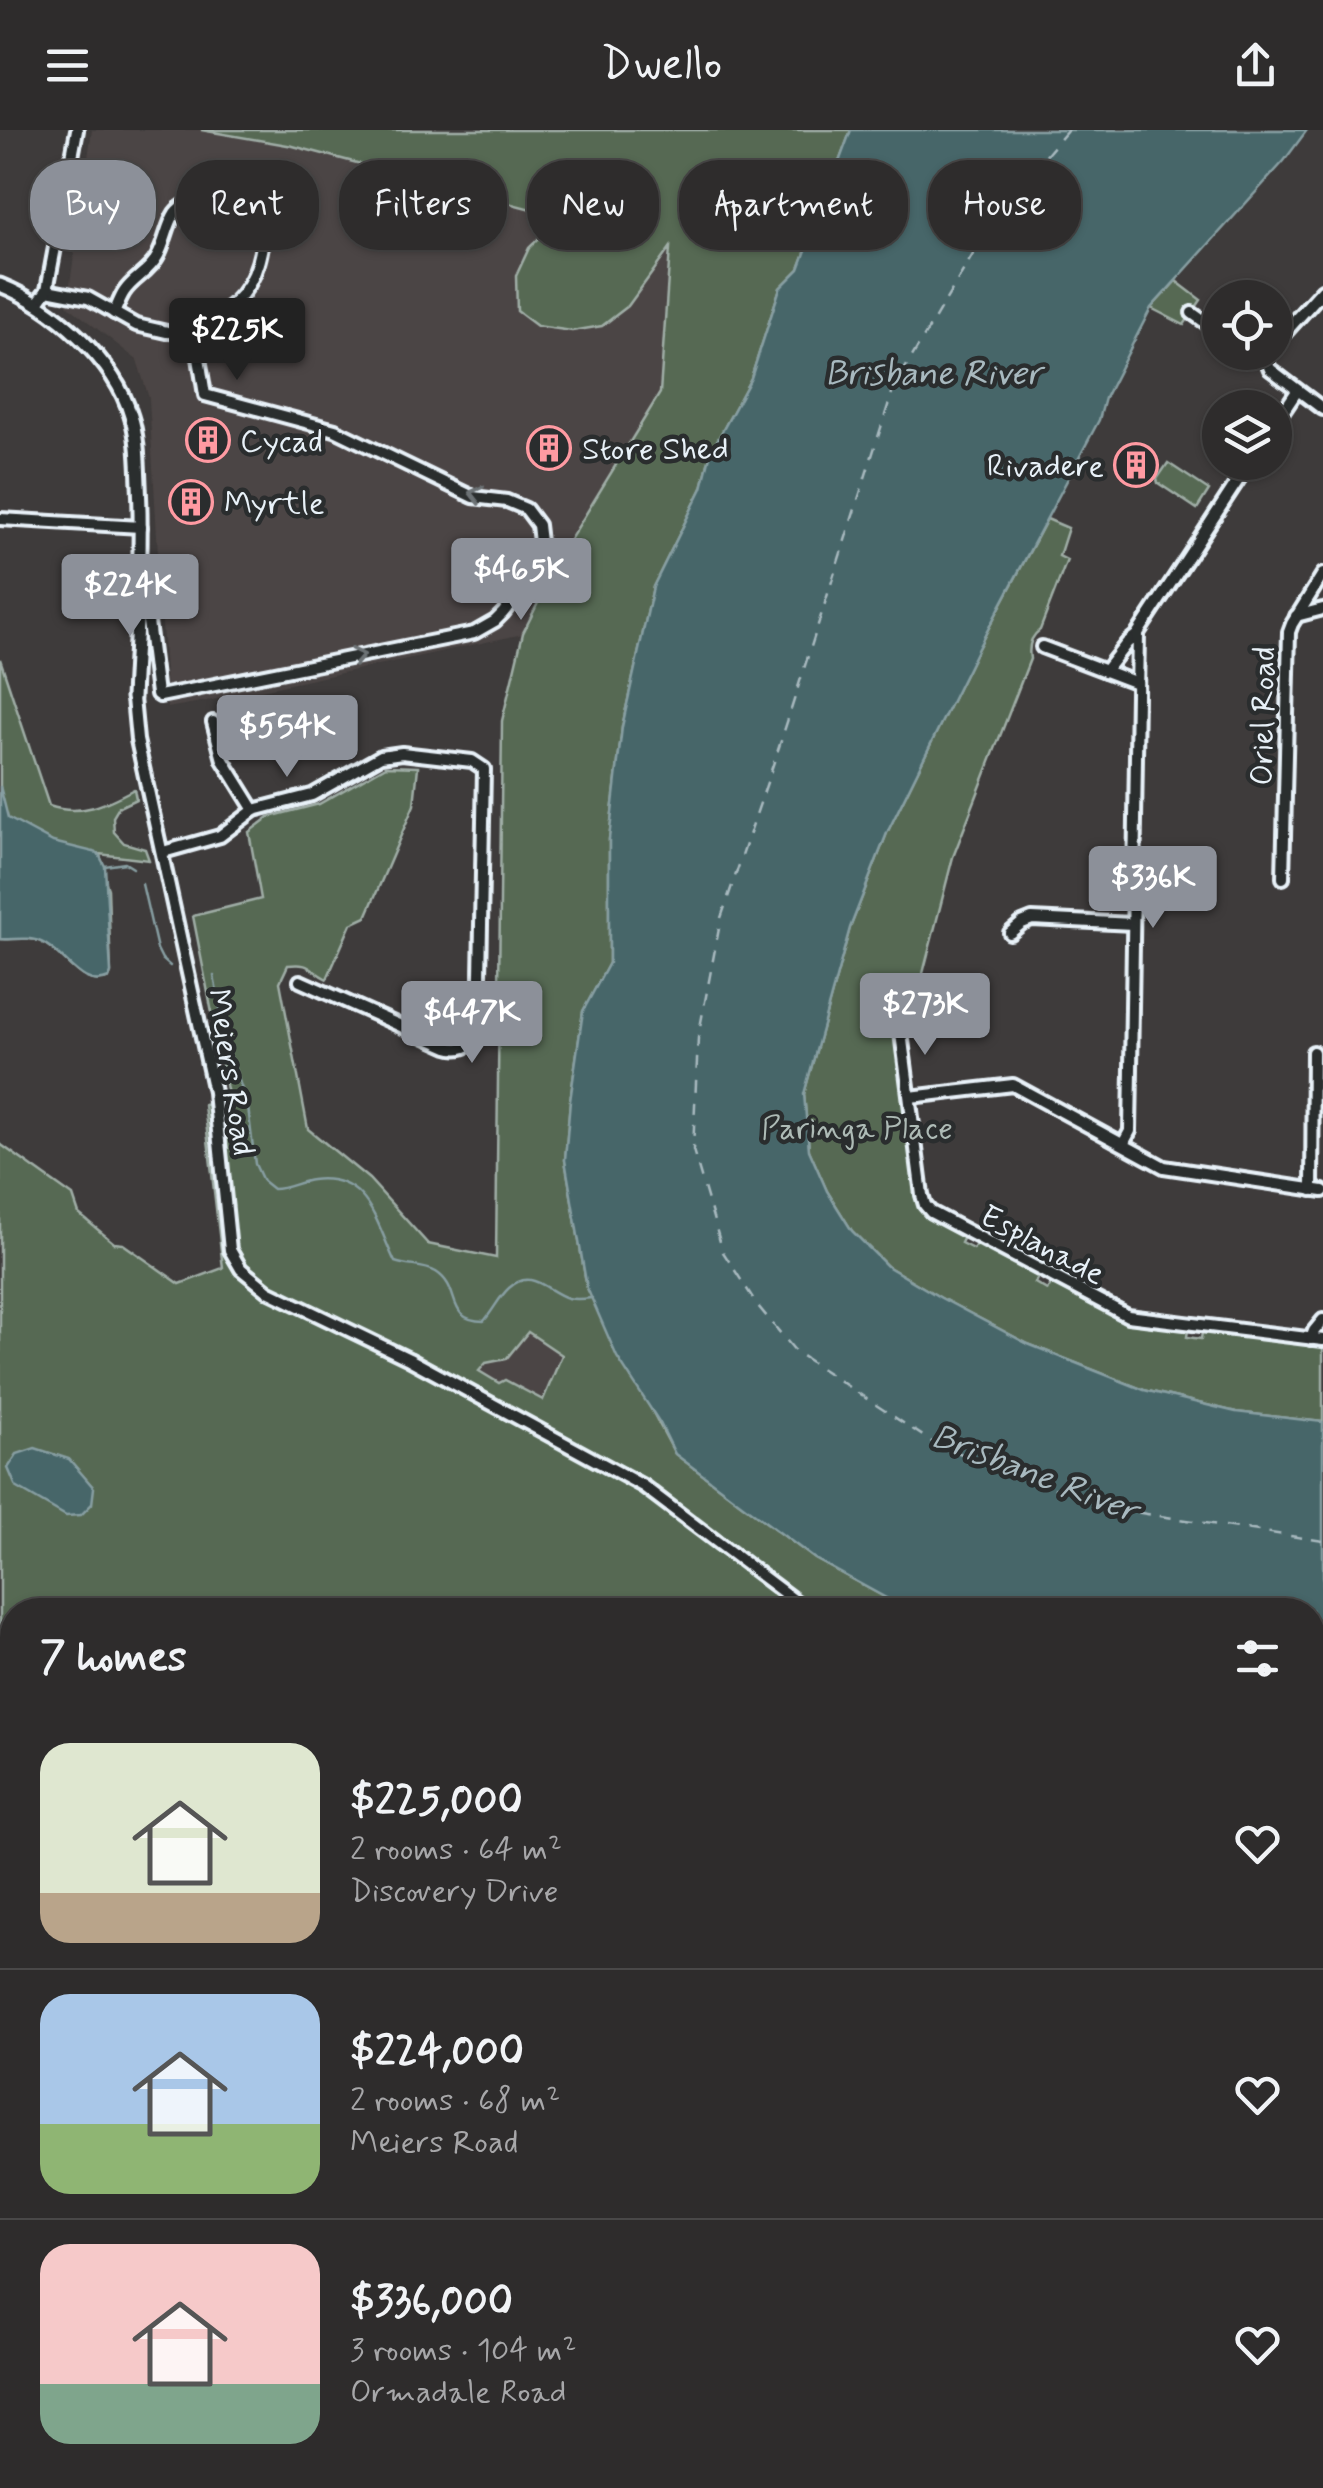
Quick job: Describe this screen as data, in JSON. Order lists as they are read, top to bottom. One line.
{"streets":{"street":["Oriel Road","Meiers Road","Esplanade"]},"water":["Brisbane River"],"parks":["Paringa Place"],"places":{"building":["Cycad","Store Shed","Rivadere","Myrtle"]},"page":{"header":"Dwello","chip":["Buy","Rent","Filters","New","Apartment","House"],"price":["$225K","$465K","$224K","$554K","$336K","$273K","$447K"],"heading":"7 homes","list":[{"name":"$225,000","note":"2 rooms · 64 m² · Discovery Drive"},{"name":"$224,000","note":"2 rooms · 68 m² · Meiers Road"},{"name":"$336,000","note":"3 rooms · 104 m² · Ormadale Road"}]}}
